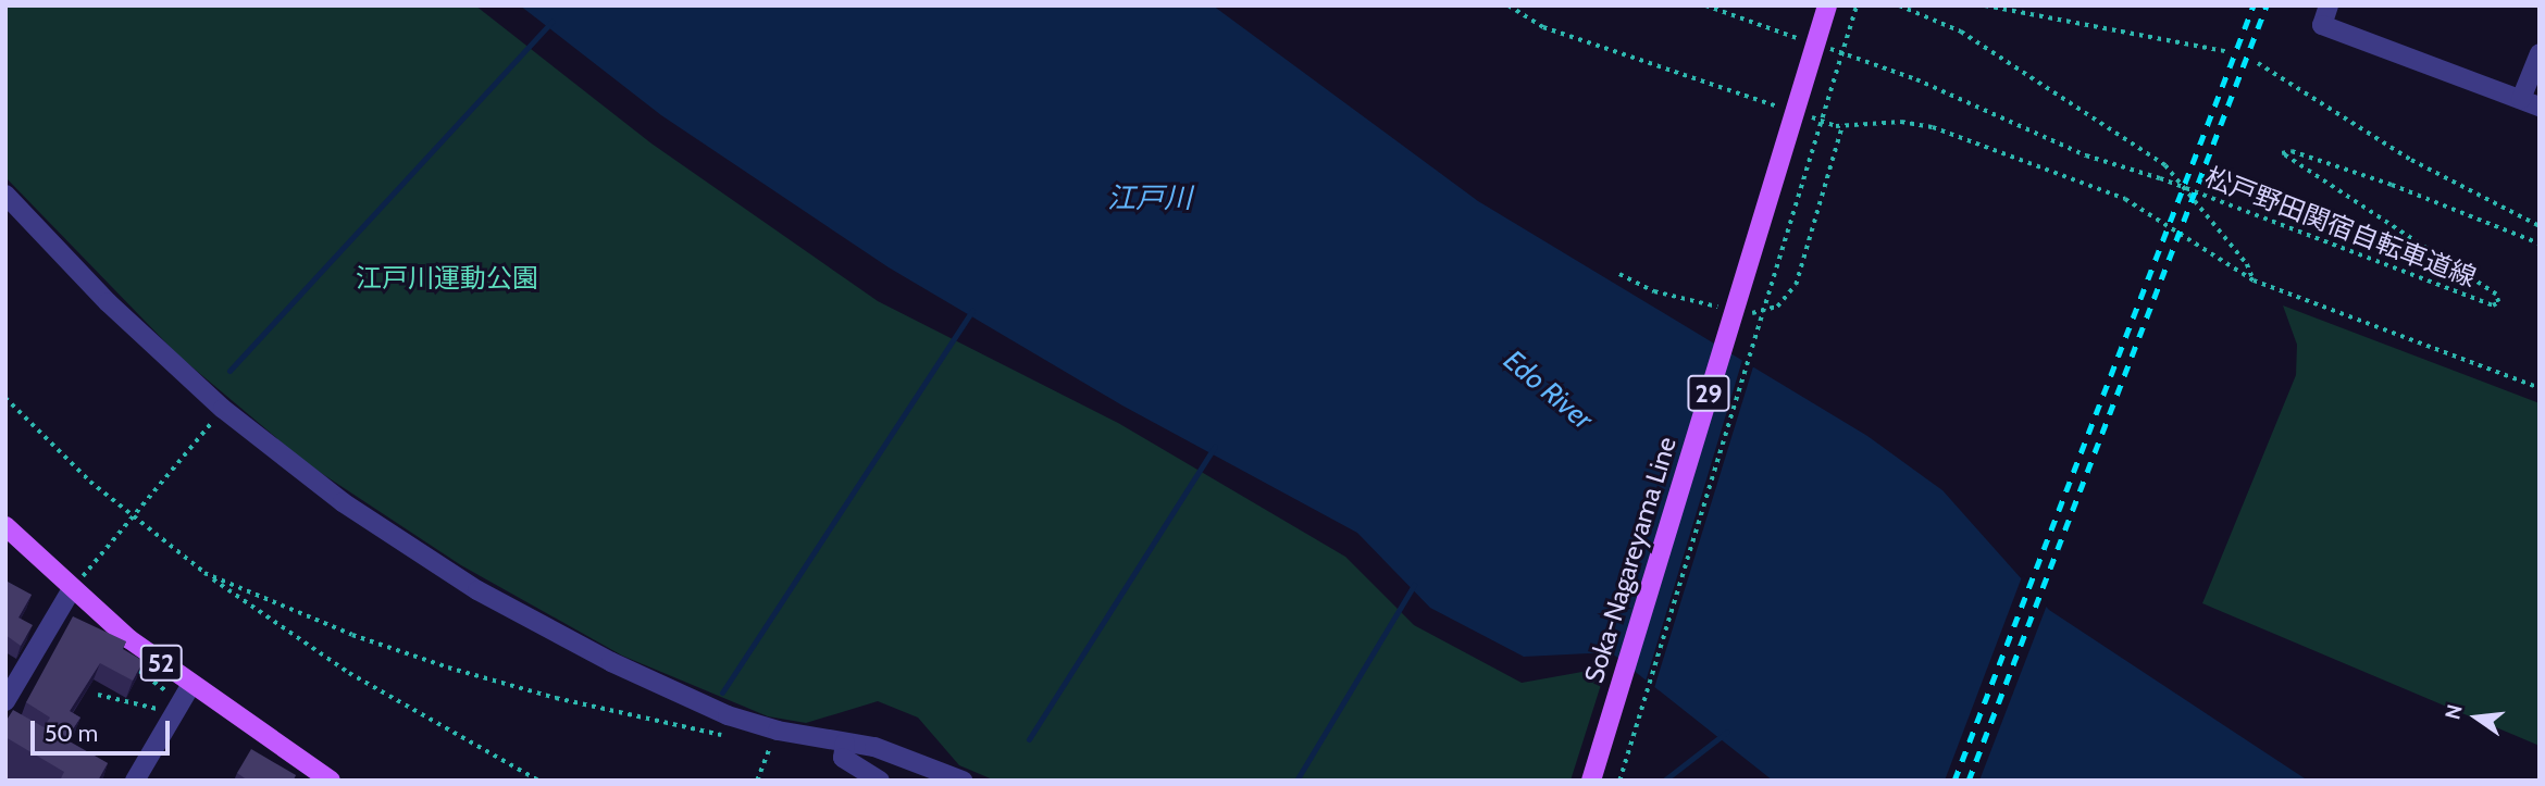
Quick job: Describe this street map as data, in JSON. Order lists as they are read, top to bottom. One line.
{"streets":{"main road":["29","Soka-Nagareyama Line","52"],"path":["松戸野田関宿自転車道線"]},"water":["江戸川","Edo River"],"parks":["江戸川運動公園"],"scale_bar":"50 m","north":"left"}
